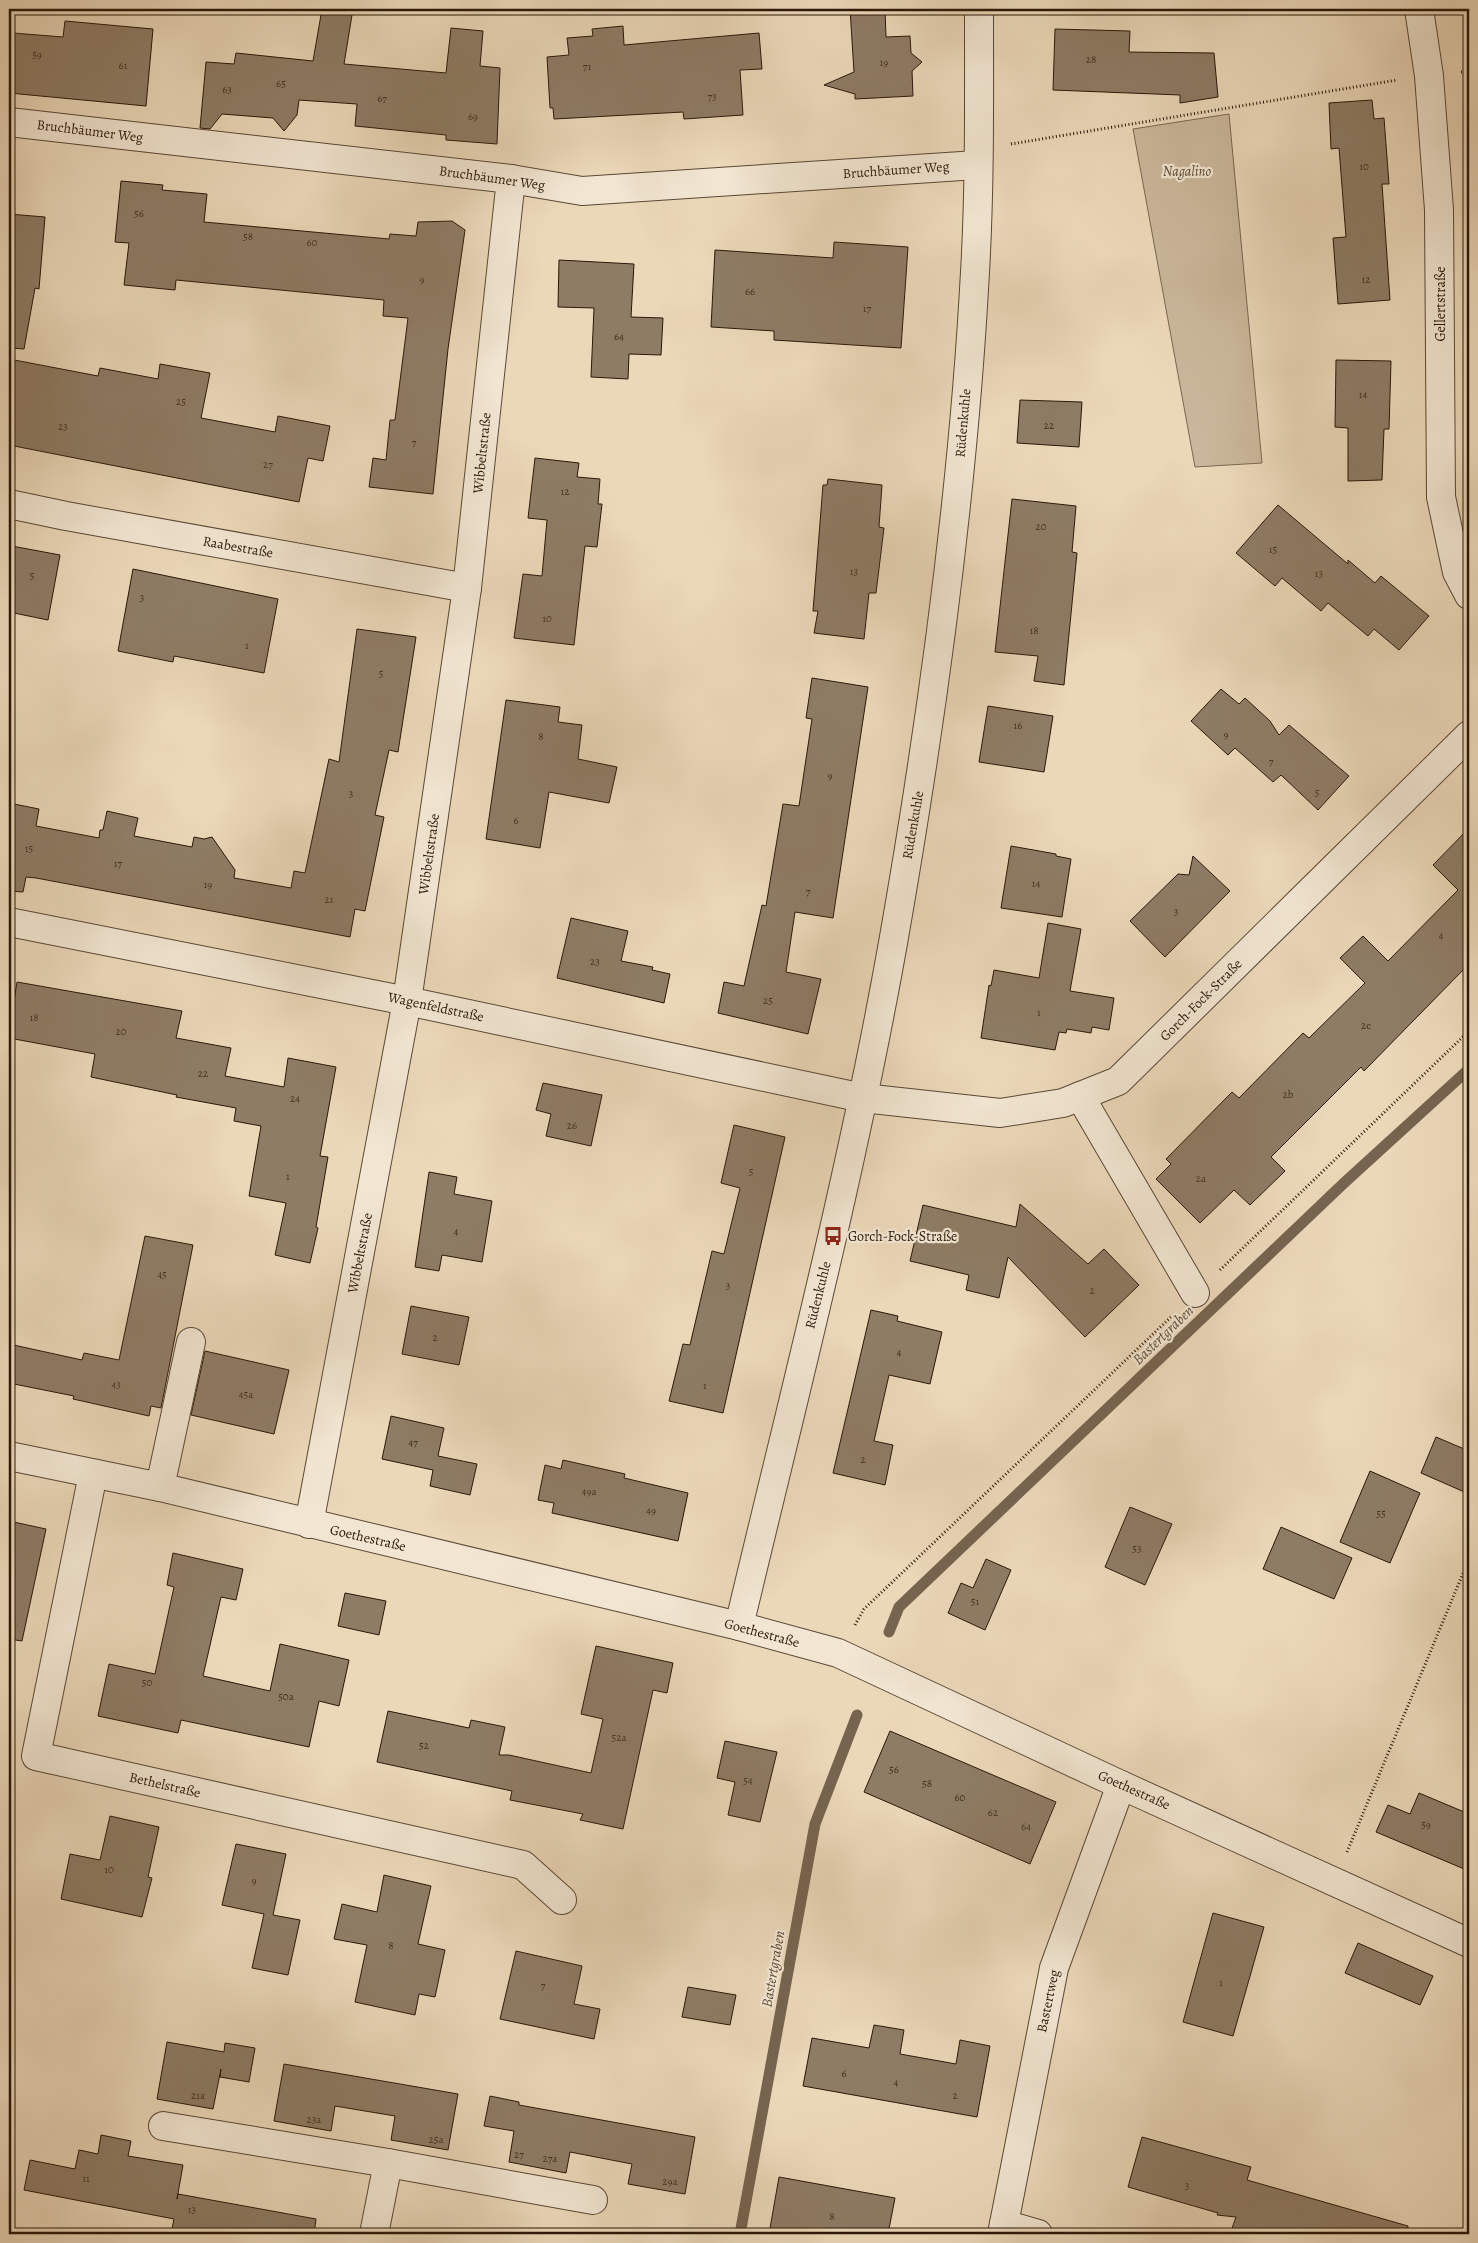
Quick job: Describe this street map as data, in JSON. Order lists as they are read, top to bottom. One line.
{"streets":{"street":["Bruchbäumer Weg","Gellertstraße","Rüdenkuhle","Wibbeltstraße","Raabestraße","Gorch-Fock-Straße","Wagenfeldstraße","Goethestraße","Bethelstraße","Bastertweg"]},"crossings":[["Bruchbäumer Weg","Rüdenkuhle"],["Bruchbäumer Weg","Wibbeltstraße"],["Rüdenkuhle","Gorch-Fock-Straße"],["Rüdenkuhle","Wagenfeldstraße"],["Rüdenkuhle","Goethestraße"],["Wibbeltstraße","Raabestraße"],["Wibbeltstraße","Wagenfeldstraße"],["Wibbeltstraße","Goethestraße"],["Gorch-Fock-Straße","Wagenfeldstraße"],["Goethestraße","Bethelstraße"],["Goethestraße","Bastertweg"]],"water":["Bastertgraben"],"parks":["Nagalino"],"places":{"bus stop":["Gorch-Fock-Straße"]},"house_numbers":["59","28","19","61","71","65","63","73","67","69","10","56","58","60","9","12","66","17","64","14","25","22","23","7","27","12","20","15","13","13","5","3","10","18","1","5","16","9","8","7","9","5","3","6","15","17","14","19","7","21","3","4","23","25","1","18","2c","20","22","2b","24","26","5","1","2a","4","45","3","2","2","4","43","1","45a","47","2","49a","49","55","53","51","50","50a","52a","52","56","54","58","60","62","59","64","10","9","8","1","7","6","4","21a","2","23a","25a","27","27a","11","29a","3","13","8"]}
